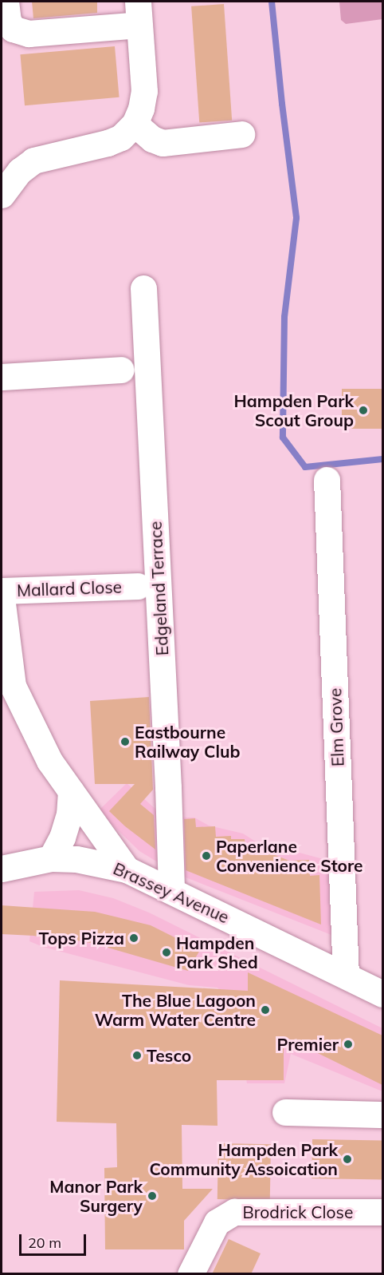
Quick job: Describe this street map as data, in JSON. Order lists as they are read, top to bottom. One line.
{"streets":{"street":["Mallard Close","Edgeland Terrace","Elm Grove","Brassey Avenue","Brodrick Close"]},"crossings":[["Edgeland Terrace","Brassey Avenue"],["Elm Grove","Brassey Avenue"]],"places":["Hampden Park Scout Group","Eastbourne Railway Club","Paperlane Convenience Store","Tops Pizza","Hampden Park Shed","The Blue Lagoon Warm Water Centre","Premier","Tesco","Hampden Park Community Assoication","Manor Park Surgery"],"scale_bar":"20 m"}
